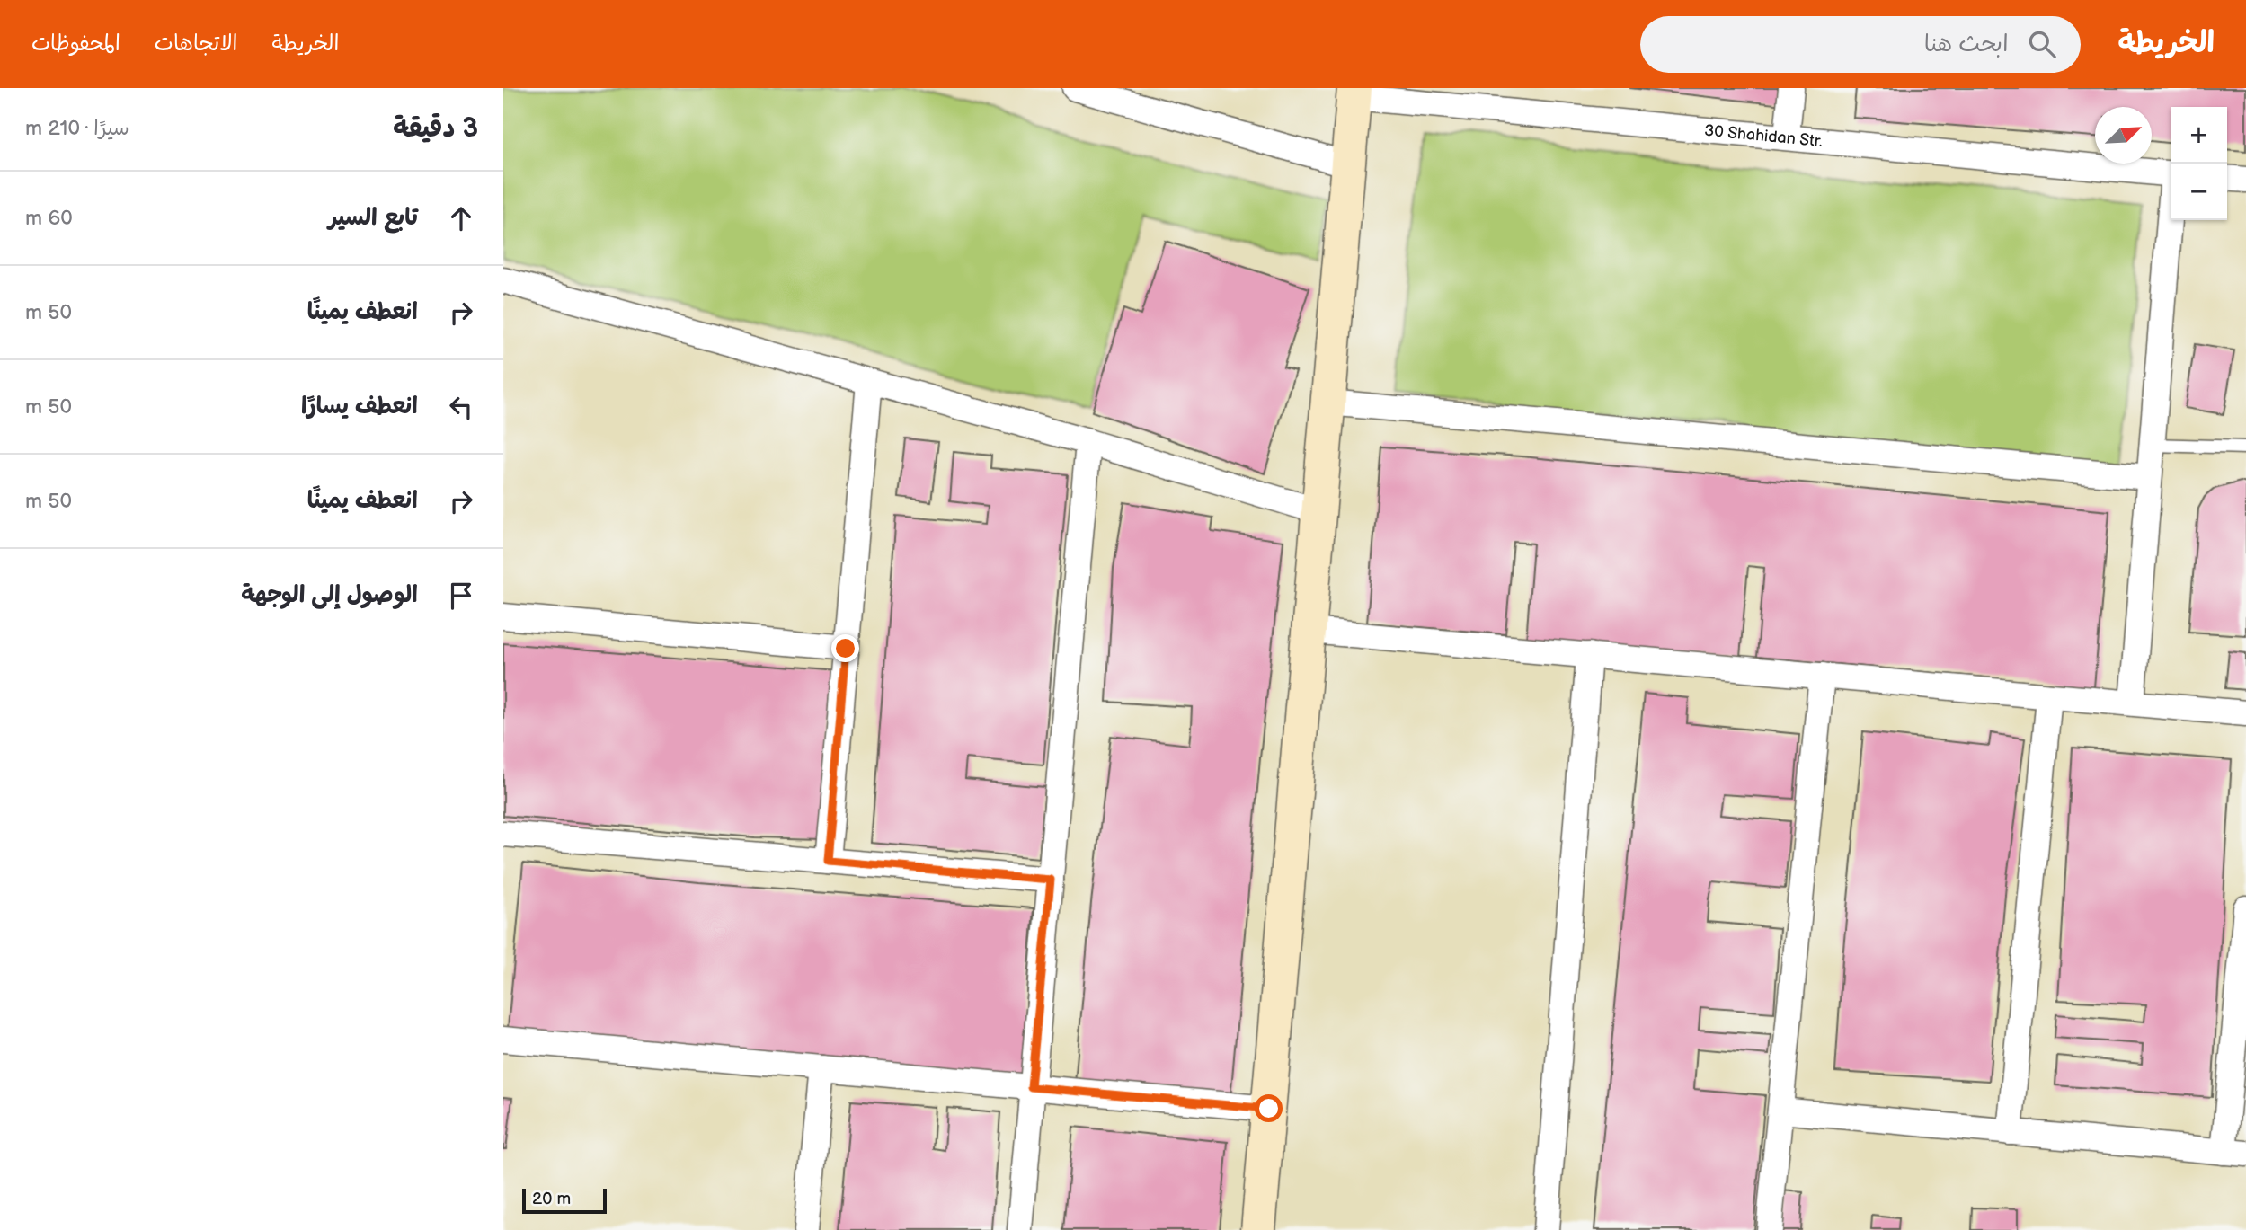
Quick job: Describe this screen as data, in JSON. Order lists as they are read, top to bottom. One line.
{"streets":{"street":["30 Shahidan Str."]},"scale_bar":"20 m","north":"top right","page":{"header":"الخريطة","search":"ابحث هنا","nav":["الخريطة","الاتجاهات","المحفوظات"],"heading":["3 دقيقة","سيرًا · 210 m"],"map_buttons":["+","−"],"list":[["تابع السير","60 m"],["انعطف يمينًا","50 m"],["انعطف يسارًا","50 m"],["انعطف يمينًا","50 m"],"الوصول إلى الوجهة"],"scale":"20 m"}}
